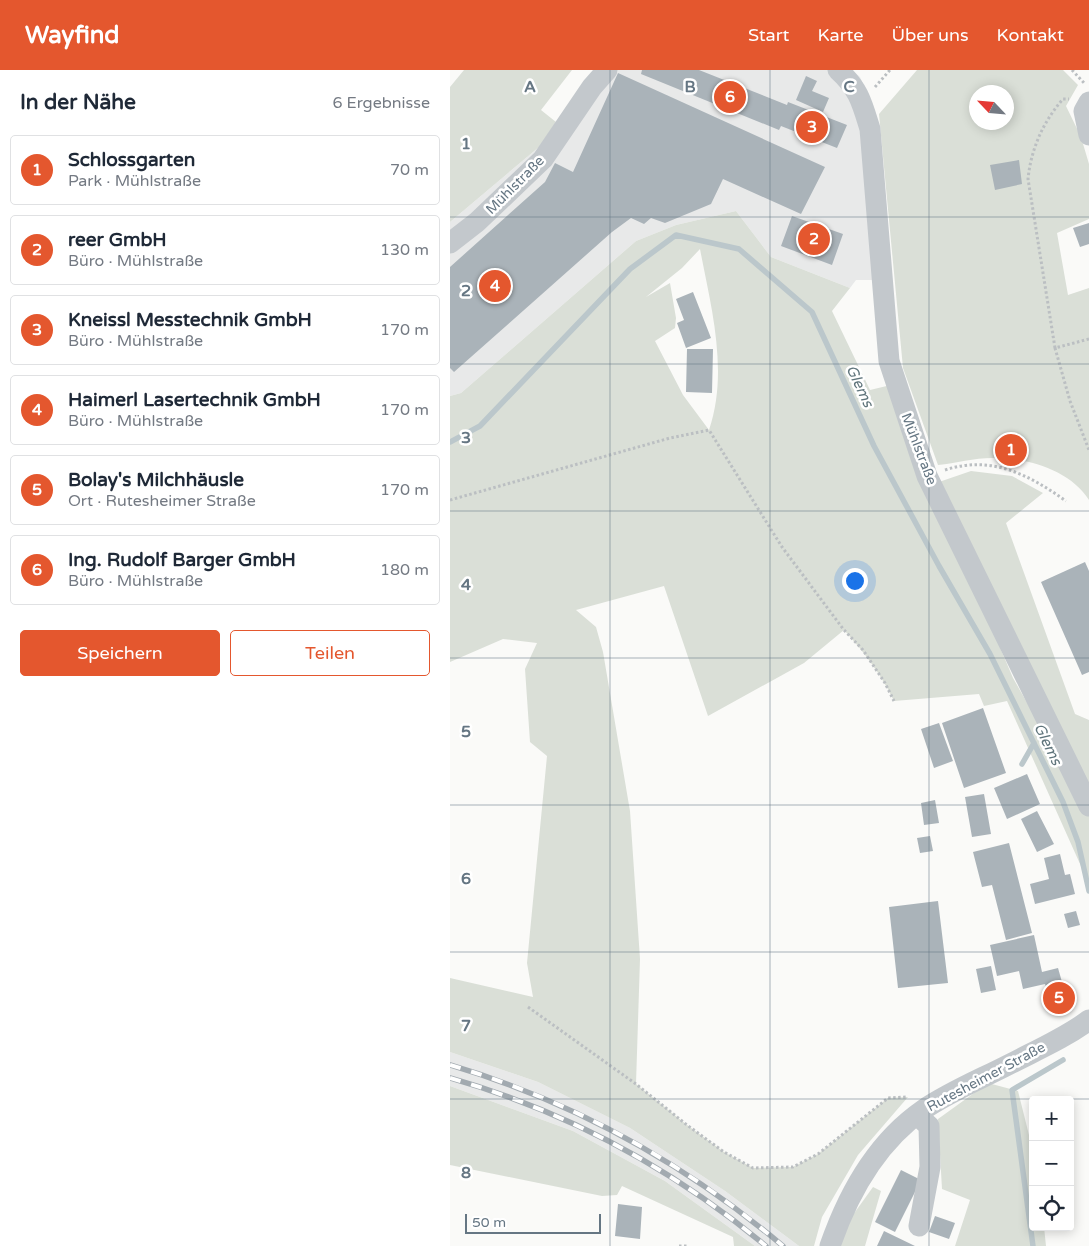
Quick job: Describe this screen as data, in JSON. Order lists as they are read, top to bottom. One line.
{"streets":{"street":["Mühlstraße","Rutesheimer Straße"]},"water":["Glems"],"scale_bar":"50 m","north":"top left","page":{"header":"Wayfind","nav":["Start","Karte","Über uns","Kontakt"],"heading":["In der Nähe","6 Ergebnisse"],"pins":["6","3","2","4","1","5"],"list":[{"mark":"1","name":"Schlossgarten","note":"Park · Mühlstraße","value":"70 m"},{"mark":"2","name":"reer GmbH","note":"Büro · Mühlstraße","value":"130 m"},{"mark":"3","name":"Kneissl Messtechnik GmbH","note":"Büro · Mühlstraße","value":"170 m"},{"mark":"4","name":"Haimerl Lasertechnik GmbH","note":"Büro · Mühlstraße","value":"170 m"},{"mark":"5","name":"Bolay's Milchhäusle","note":"Ort · Rutesheimer Straße","value":"170 m"},{"mark":"6","name":"Ing. Rudolf Barger GmbH","note":"Büro · Mühlstraße","value":"180 m"}],"buttons":["Speichern","Teilen"],"map_buttons":["+","−"],"scale":"50 m"},"grid":{"columns":["A","B","C"],"rows":["1","2","3","4","5","6","7","8"]}}
